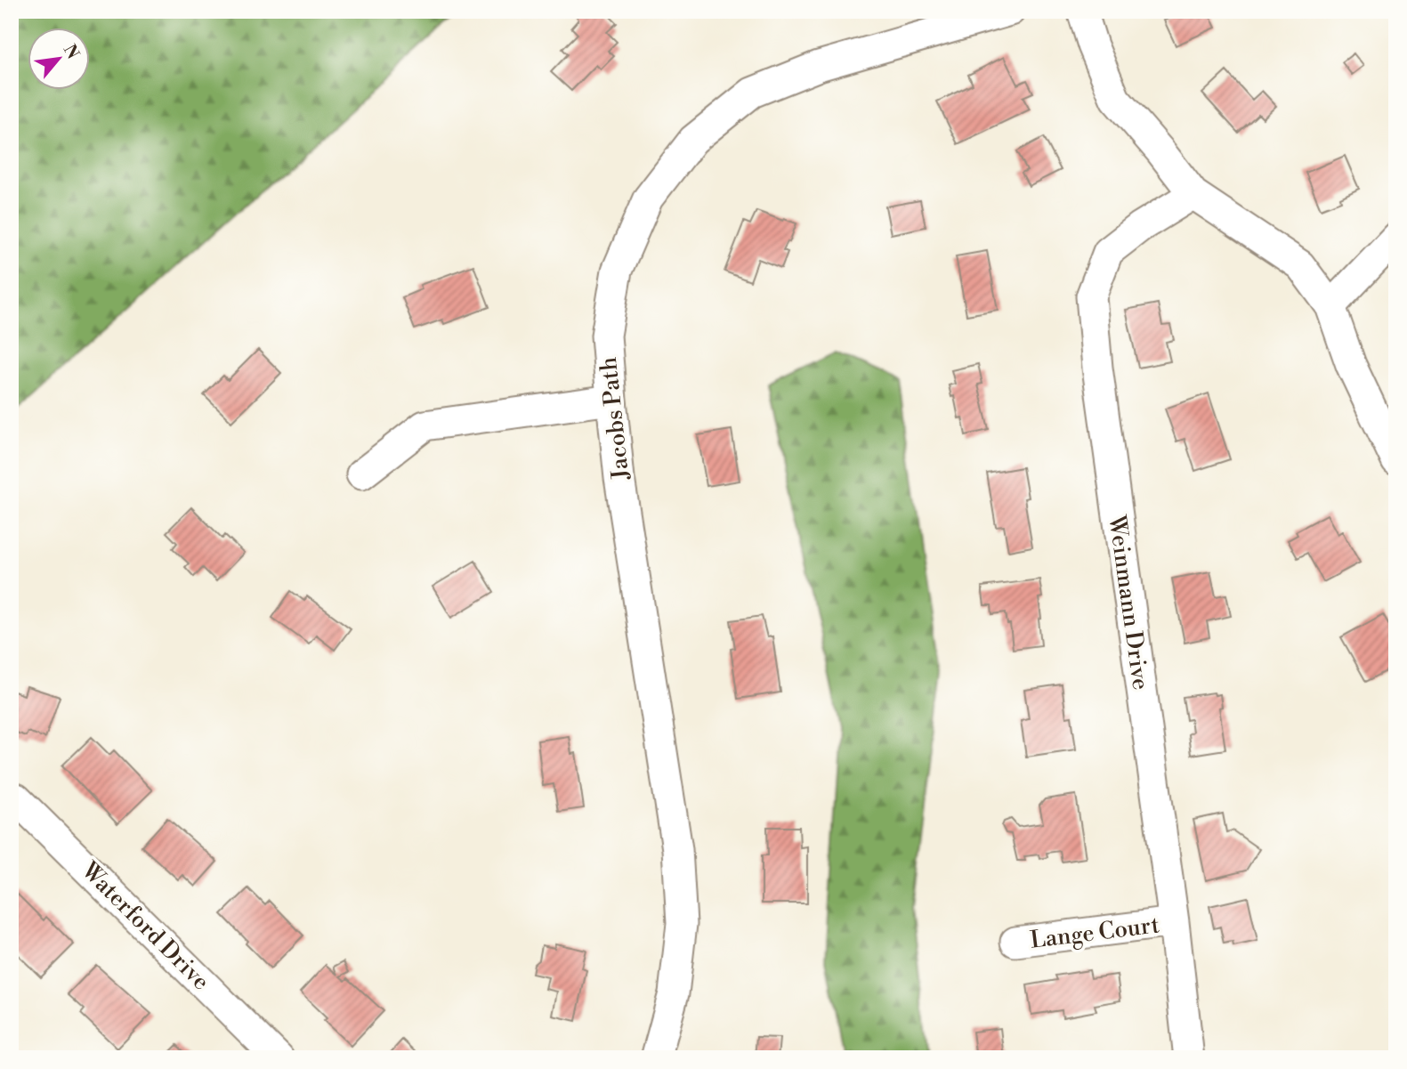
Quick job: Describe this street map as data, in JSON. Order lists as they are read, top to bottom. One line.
{"streets":{"street":["Jacobs Path","Weinmann Drive","Waterford Drive","Lange Court"]},"crossings":[["Weinmann Drive","Lange Court"]],"north":"top right"}
